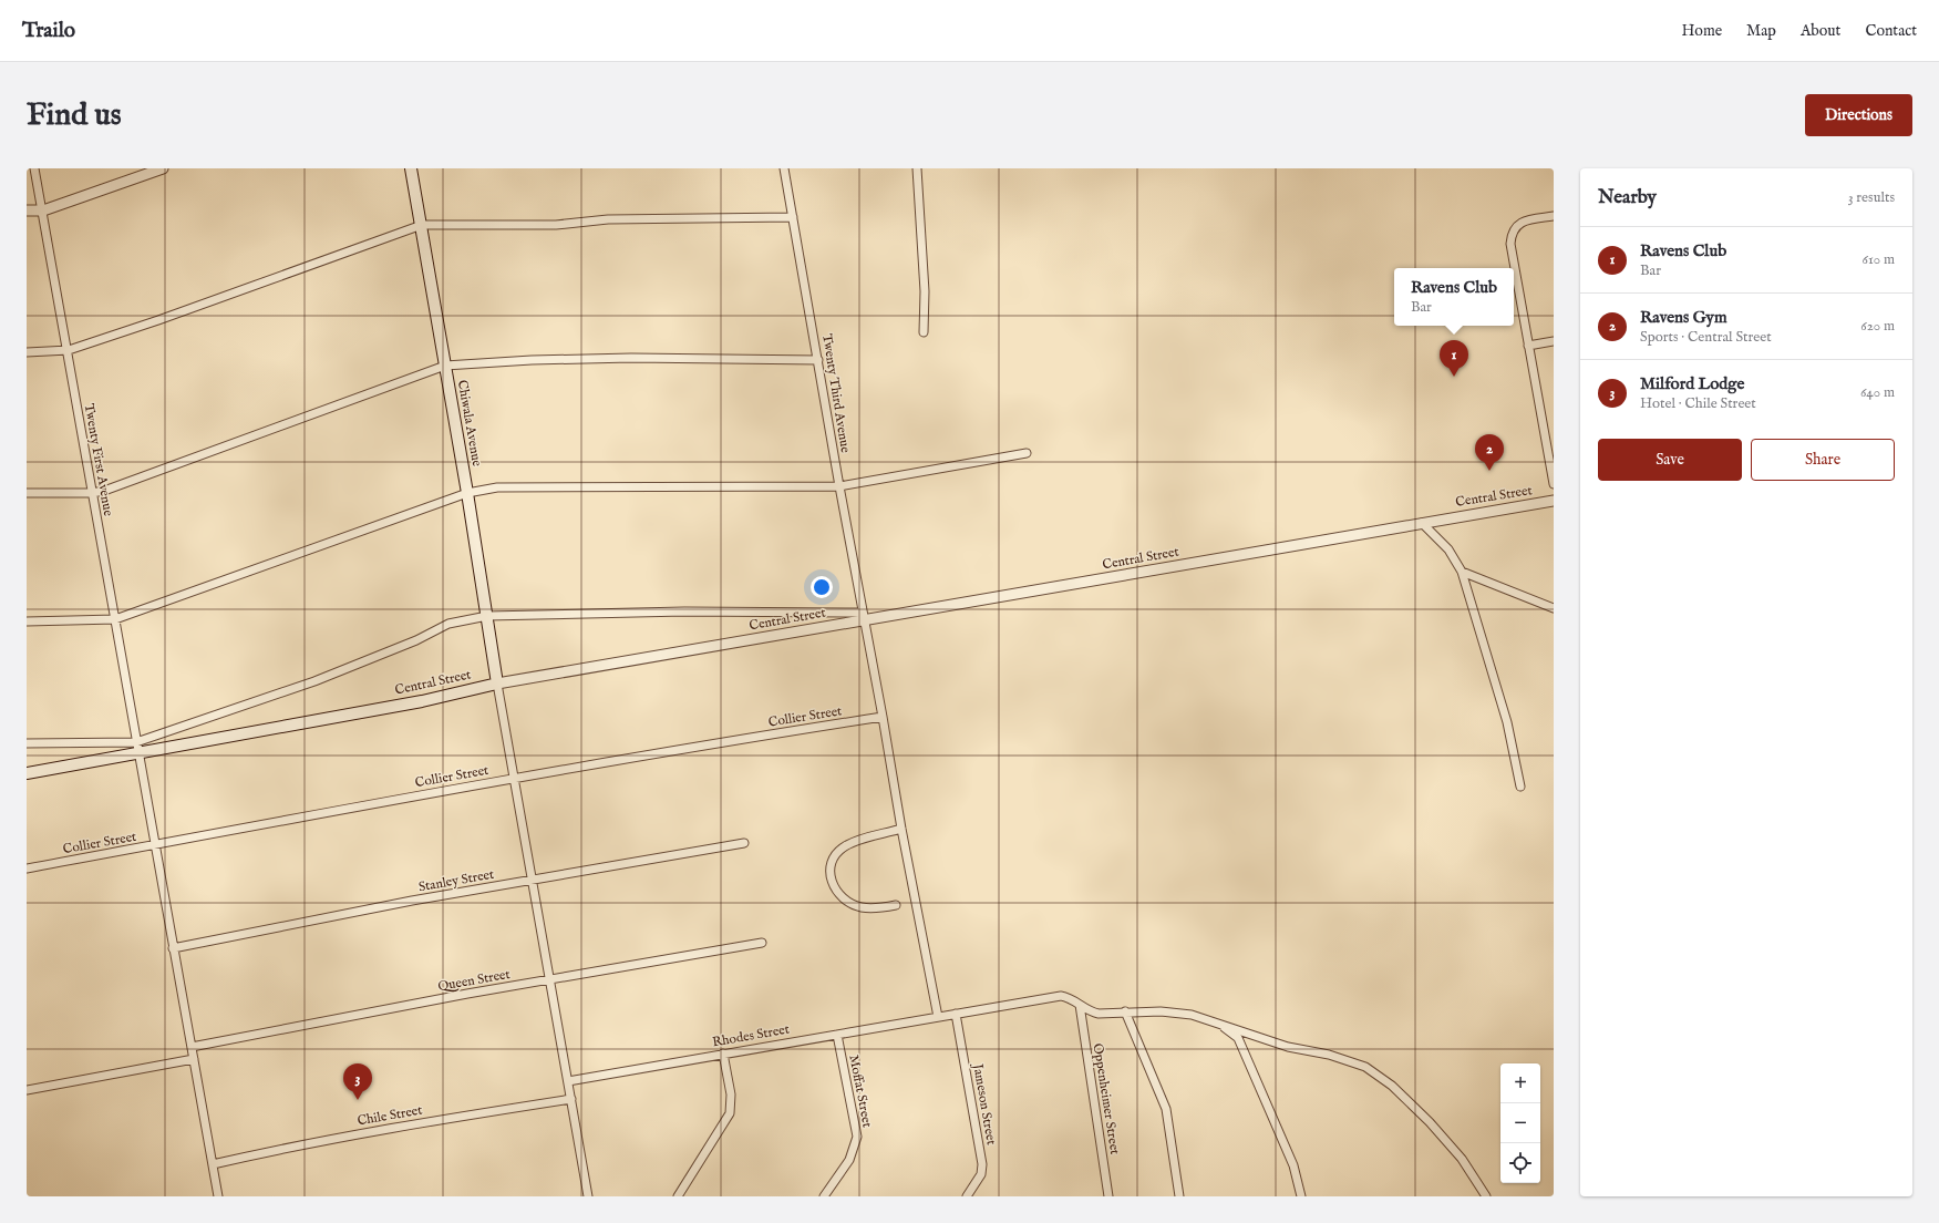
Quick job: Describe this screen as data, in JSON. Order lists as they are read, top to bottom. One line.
{"streets":{"main road":["Chiwala Avenue","Central Street"],"street":["Twenty Third Avenue","Twenty First Avenue","Collier Street","Stanley Street","Queen Street","Rhodes Street","Moffat Street","Oppenheimer Street","Jameson Street","Chile Street"]},"crossings":[["Twenty Third Avenue","Central Street"],["Twenty Third Avenue","Collier Street"],["Twenty Third Avenue","Rhodes Street"],["Chiwala Avenue","Central Street"],["Twenty First Avenue","Central Street"],["Twenty First Avenue","Collier Street"],["Twenty First Avenue","Stanley Street"],["Twenty First Avenue","Queen Street"],["Twenty First Avenue","Chile Street"],["Rhodes Street","Moffat Street"],["Rhodes Street","Oppenheimer Street"],["Rhodes Street","Jameson Street"]],"page":{"header":"Trailo","nav":["Home","Map","About","Contact"],"buttons":["Directions",["Save","Share"]],"title":"Find us","heading":["Nearby","3 results"],"list":[{"mark":"1","name":"Ravens Club","note":"Bar","value":"610 m"},{"mark":"2","name":"Ravens Gym","note":"Sports · Central Street","value":"620 m"},{"mark":"3","name":"Milford Lodge","note":"Hotel · Chile Street","value":"640 m"}],"popup":["Ravens Club","Bar"],"pins":["1","2","3"],"map_buttons":["+","−"]}}
